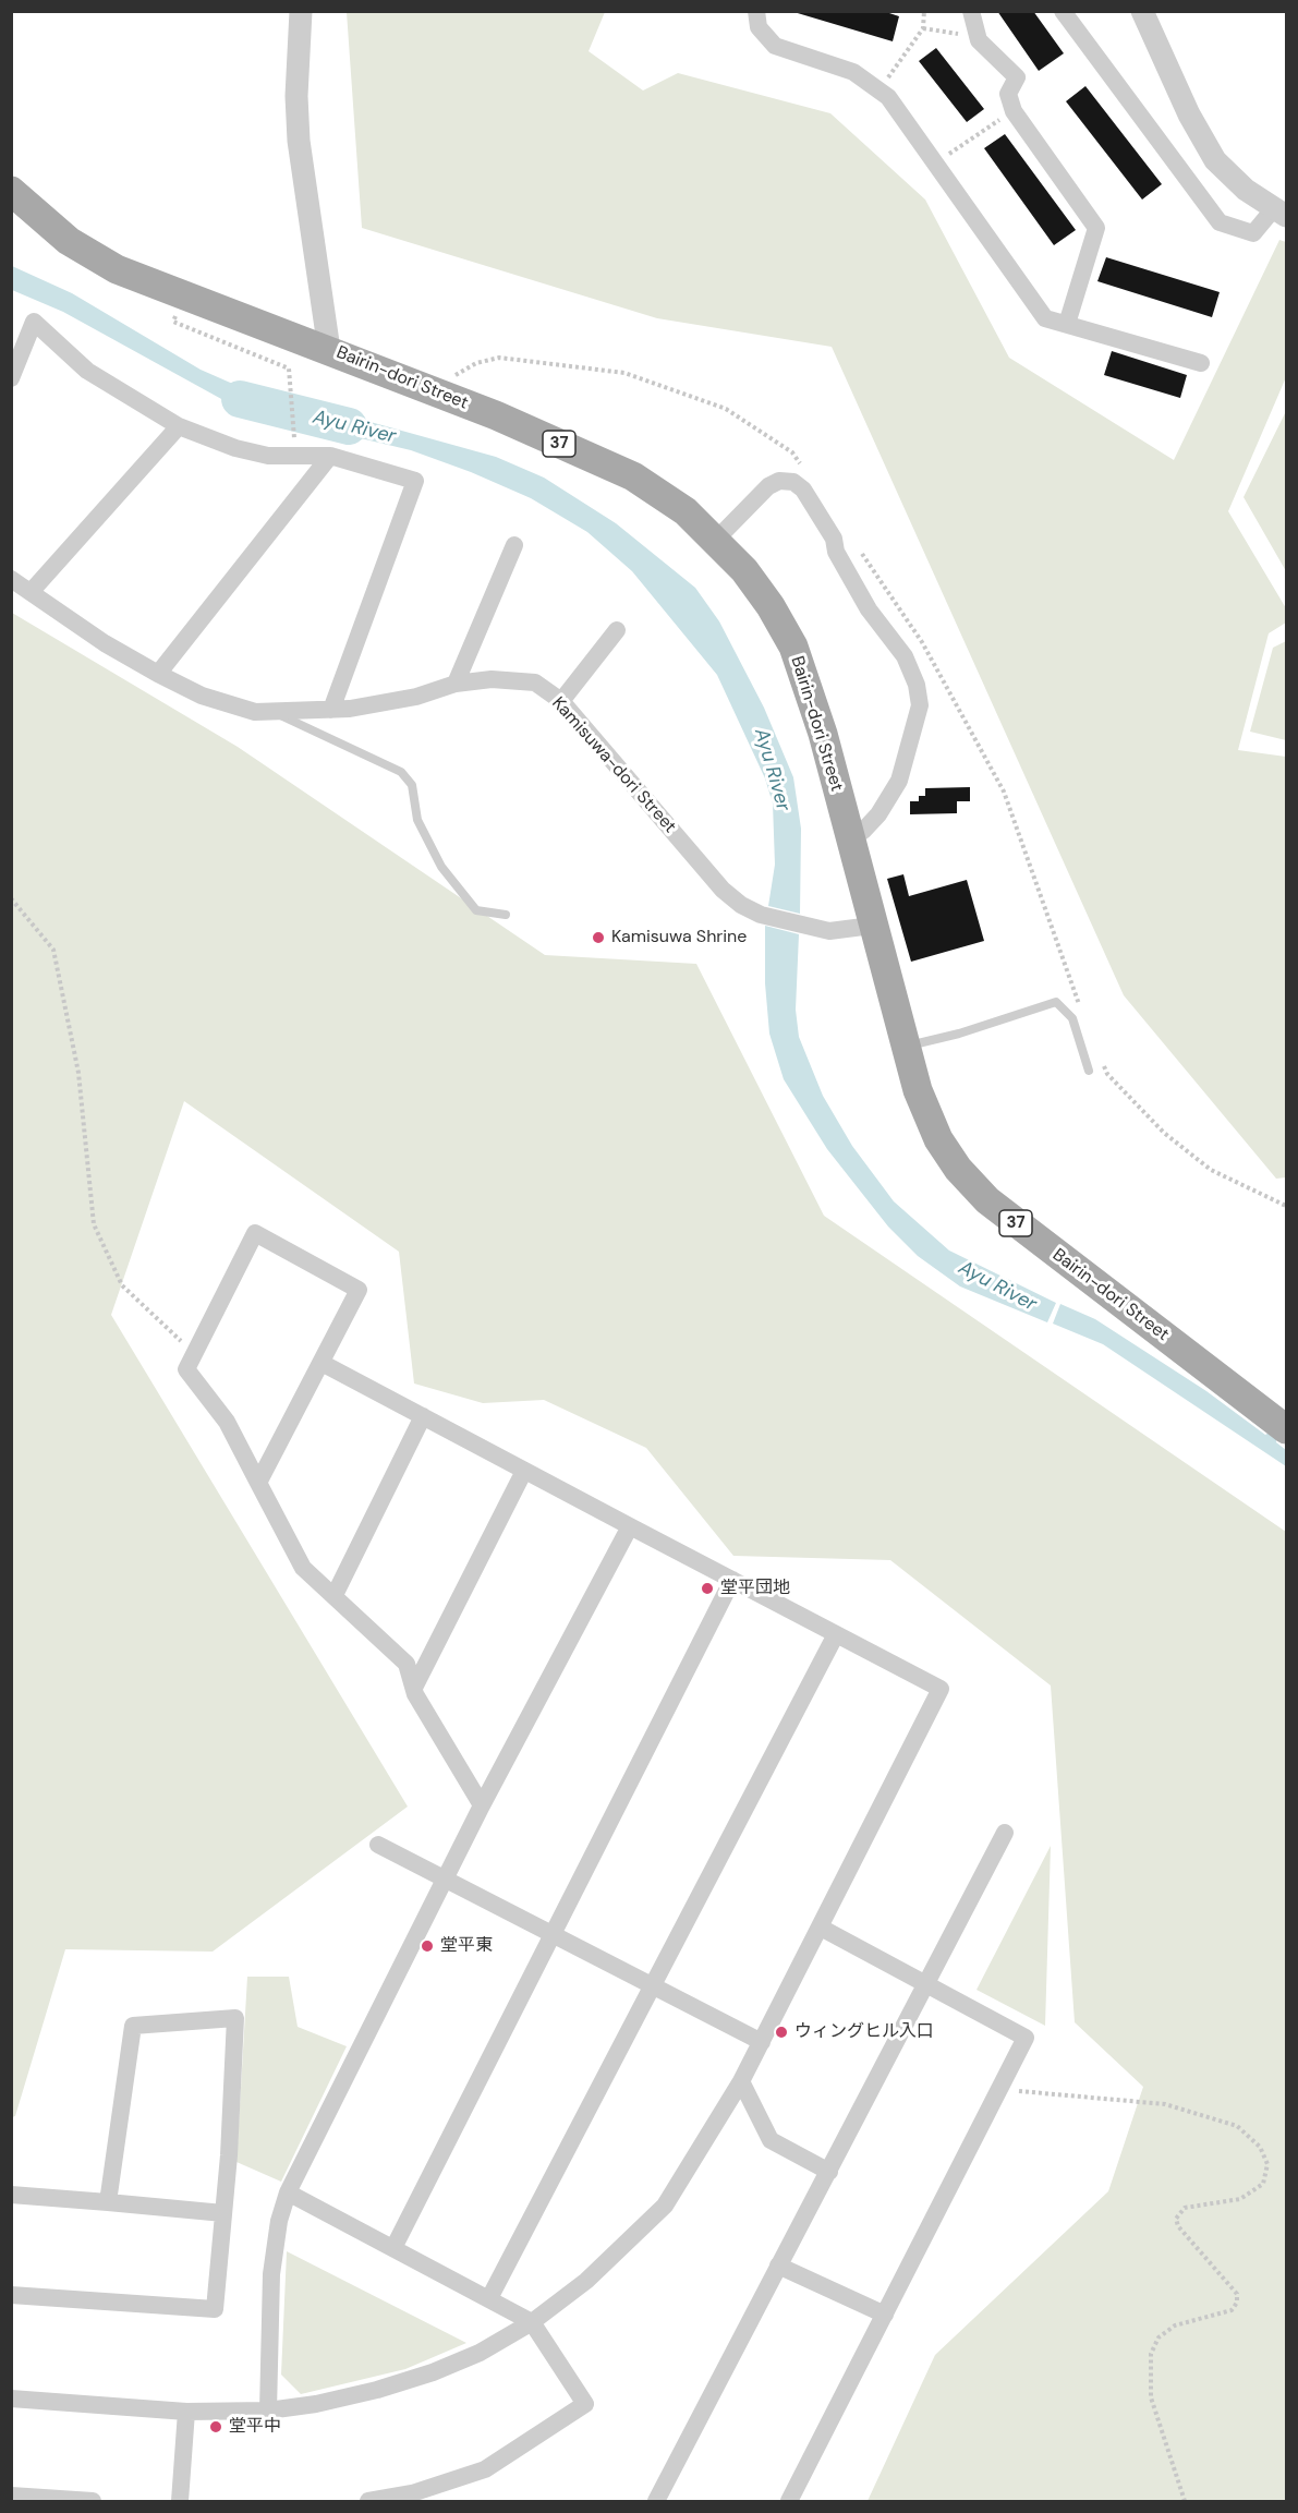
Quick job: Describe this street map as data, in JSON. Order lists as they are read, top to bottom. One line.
{"streets":{"main road":["Bairin-dori Street","37"],"street":["Kamisuwa-dori Street"]},"crossings":[["Bairin-dori Street","Kamisuwa-dori Street"]],"water":["Ayu River"],"places":["Kamisuwa Shrine","堂平団地","堂平東","ウィングヒル入口","堂平中"]}
